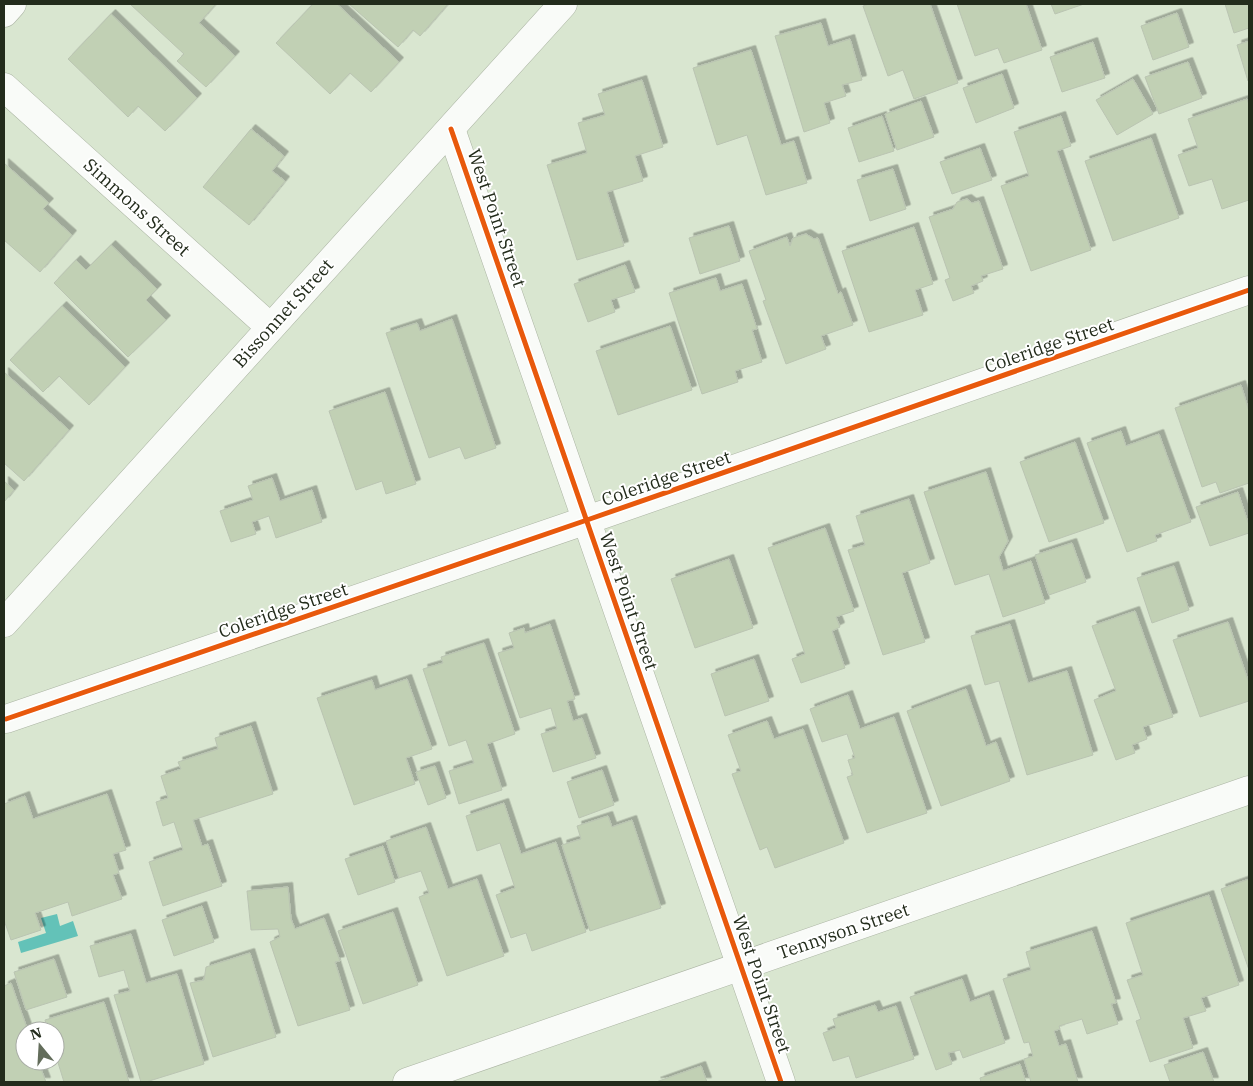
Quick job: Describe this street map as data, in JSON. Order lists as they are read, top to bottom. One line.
{"streets":{"street":["Simmons Street","West Point Street","Bissonnet Street","Coleridge Street","Tennyson Street"]},"crossings":[["Simmons Street","Bissonnet Street"],["West Point Street","Bissonnet Street"],["West Point Street","Coleridge Street"],["West Point Street","Tennyson Street"]],"north":"top"}
